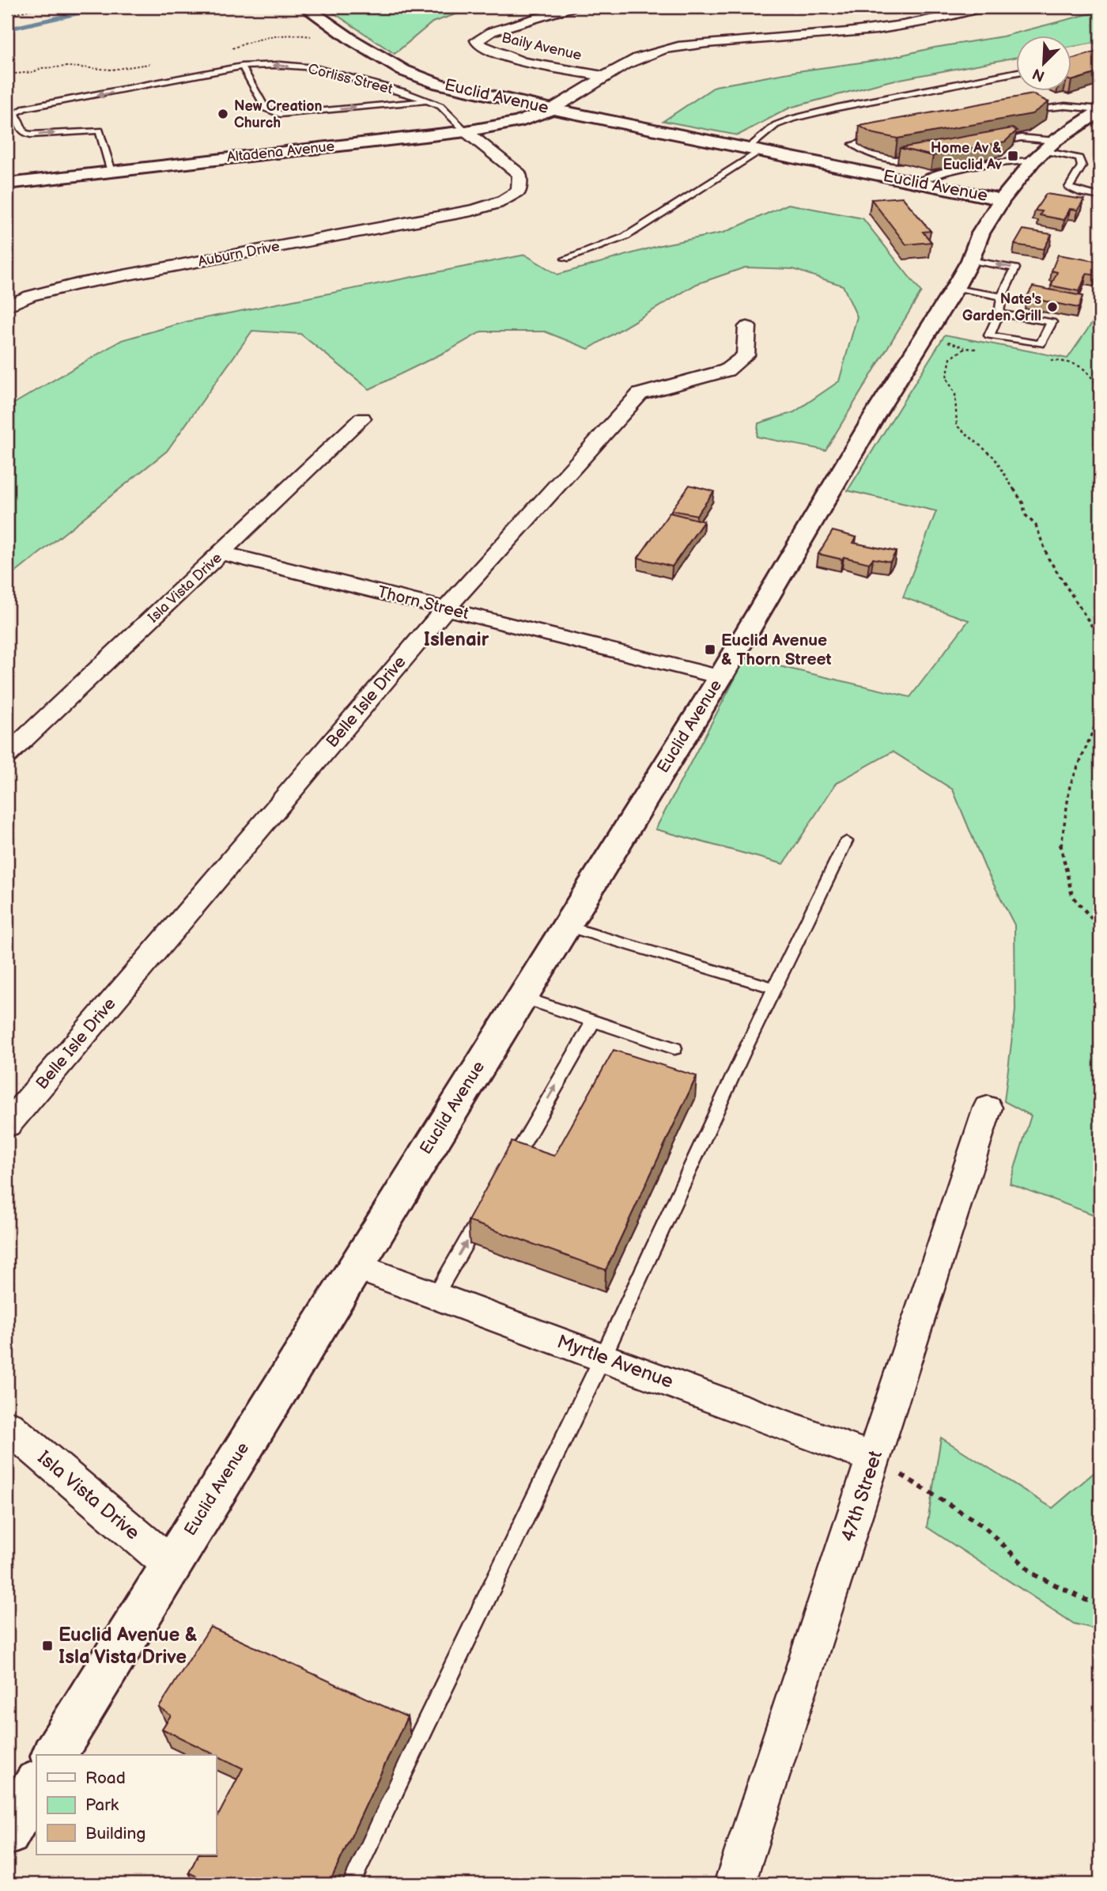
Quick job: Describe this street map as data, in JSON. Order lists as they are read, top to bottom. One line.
{"streets":{"main road":["Euclid Avenue","Altadena Avenue"],"street":["Baily Avenue","Corliss Street","Auburn Drive","Isla Vista Drive","Thorn Street","Belle Isle Drive","Myrtle Avenue","47th Street"]},"crossings":[["Corliss Street","Altadena Avenue"],["Corliss Street","Auburn Drive"],["Euclid Avenue","Altadena Avenue"],["Euclid Avenue","Isla Vista Drive"],["Euclid Avenue","Thorn Street"],["Euclid Avenue","Myrtle Avenue"],["Isla Vista Drive","Thorn Street"],["Thorn Street","Belle Isle Drive"],["Myrtle Avenue","47th Street"]],"districts":["Islenair"],"places":{"other":["New Creation Church","Nate's Garden Grill"],"transit":["Home Av & Euclid Av","Euclid Avenue & Thorn Street","Euclid Avenue & Isla Vista Drive"]},"legend":["Road","Park","Building"],"north":"bottom left"}
